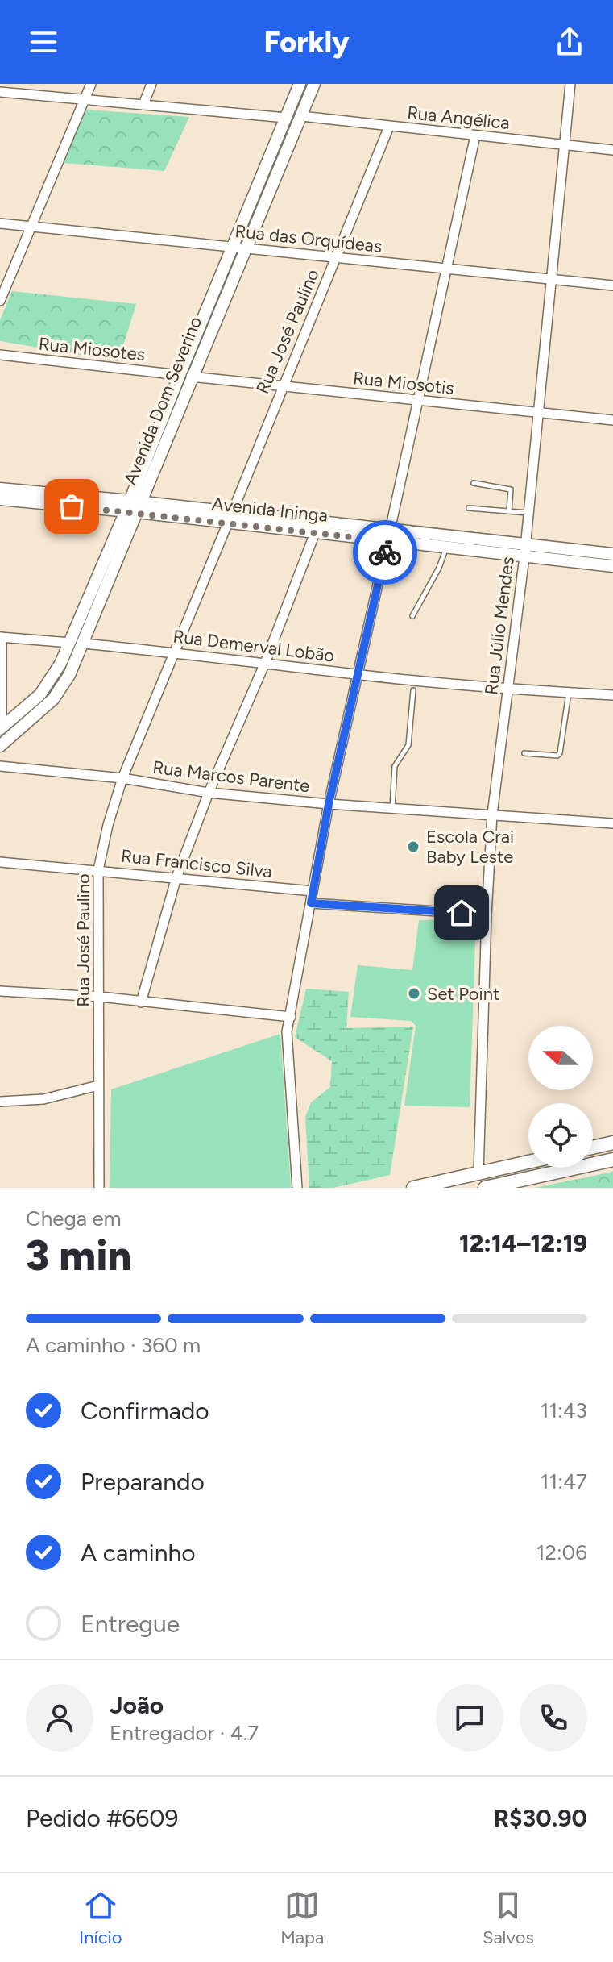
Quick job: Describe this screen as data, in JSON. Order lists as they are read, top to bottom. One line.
{"streets":{"main road":["Avenida Dom Severino","Avenida Ininga"],"street":["Rua Angélica","Rua das Orquídeas","Rua José Paulino","Rua Miosotes","Rua Miosotis","Rua Júlio Mendes","Rua Demerval Lobão","Rua Marcos Parente","Rua Francisco Silva"]},"crossings":[["Rua Angélica","Rua José Paulino"],["Rua Angélica","Avenida Dom Severino"],["Rua Angélica","Rua Júlio Mendes"],["Rua das Orquídeas","Rua José Paulino"],["Rua das Orquídeas","Avenida Dom Severino"],["Rua das Orquídeas","Rua Júlio Mendes"],["Rua José Paulino","Rua Miosotis"],["Rua José Paulino","Avenida Ininga"],["Rua José Paulino","Rua Demerval Lobão"],["Rua José Paulino","Rua Marcos Parente"],["Rua José Paulino","Rua Francisco Silva"],["Rua Miosotes","Rua Miosotis"],["Rua Miosotes","Avenida Dom Severino"],["Rua Miosotis","Avenida Dom Severino"],["Rua Miosotis","Rua Júlio Mendes"],["Avenida Dom Severino","Avenida Ininga"],["Avenida Dom Severino","Rua Demerval Lobão"],["Avenida Ininga","Rua Júlio Mendes"],["Rua Júlio Mendes","Rua Demerval Lobão"],["Rua Júlio Mendes","Rua Marcos Parente"]],"places":["Escola Crai Baby Leste","Set Point"],"north":"left","page":{"header":"Forkly","heading":["3 min","Chega em","12:14–12:19"],"panel":["João","Entregador · 4.7","Pedido #6609","R$30.90"],"bar":"A caminho · 360 m","list":[["Confirmado","11:43"],["Preparando","11:47"],["A caminho","12:06"],"Entregue"],"tabs":["Início","Mapa","Salvos"]}}
